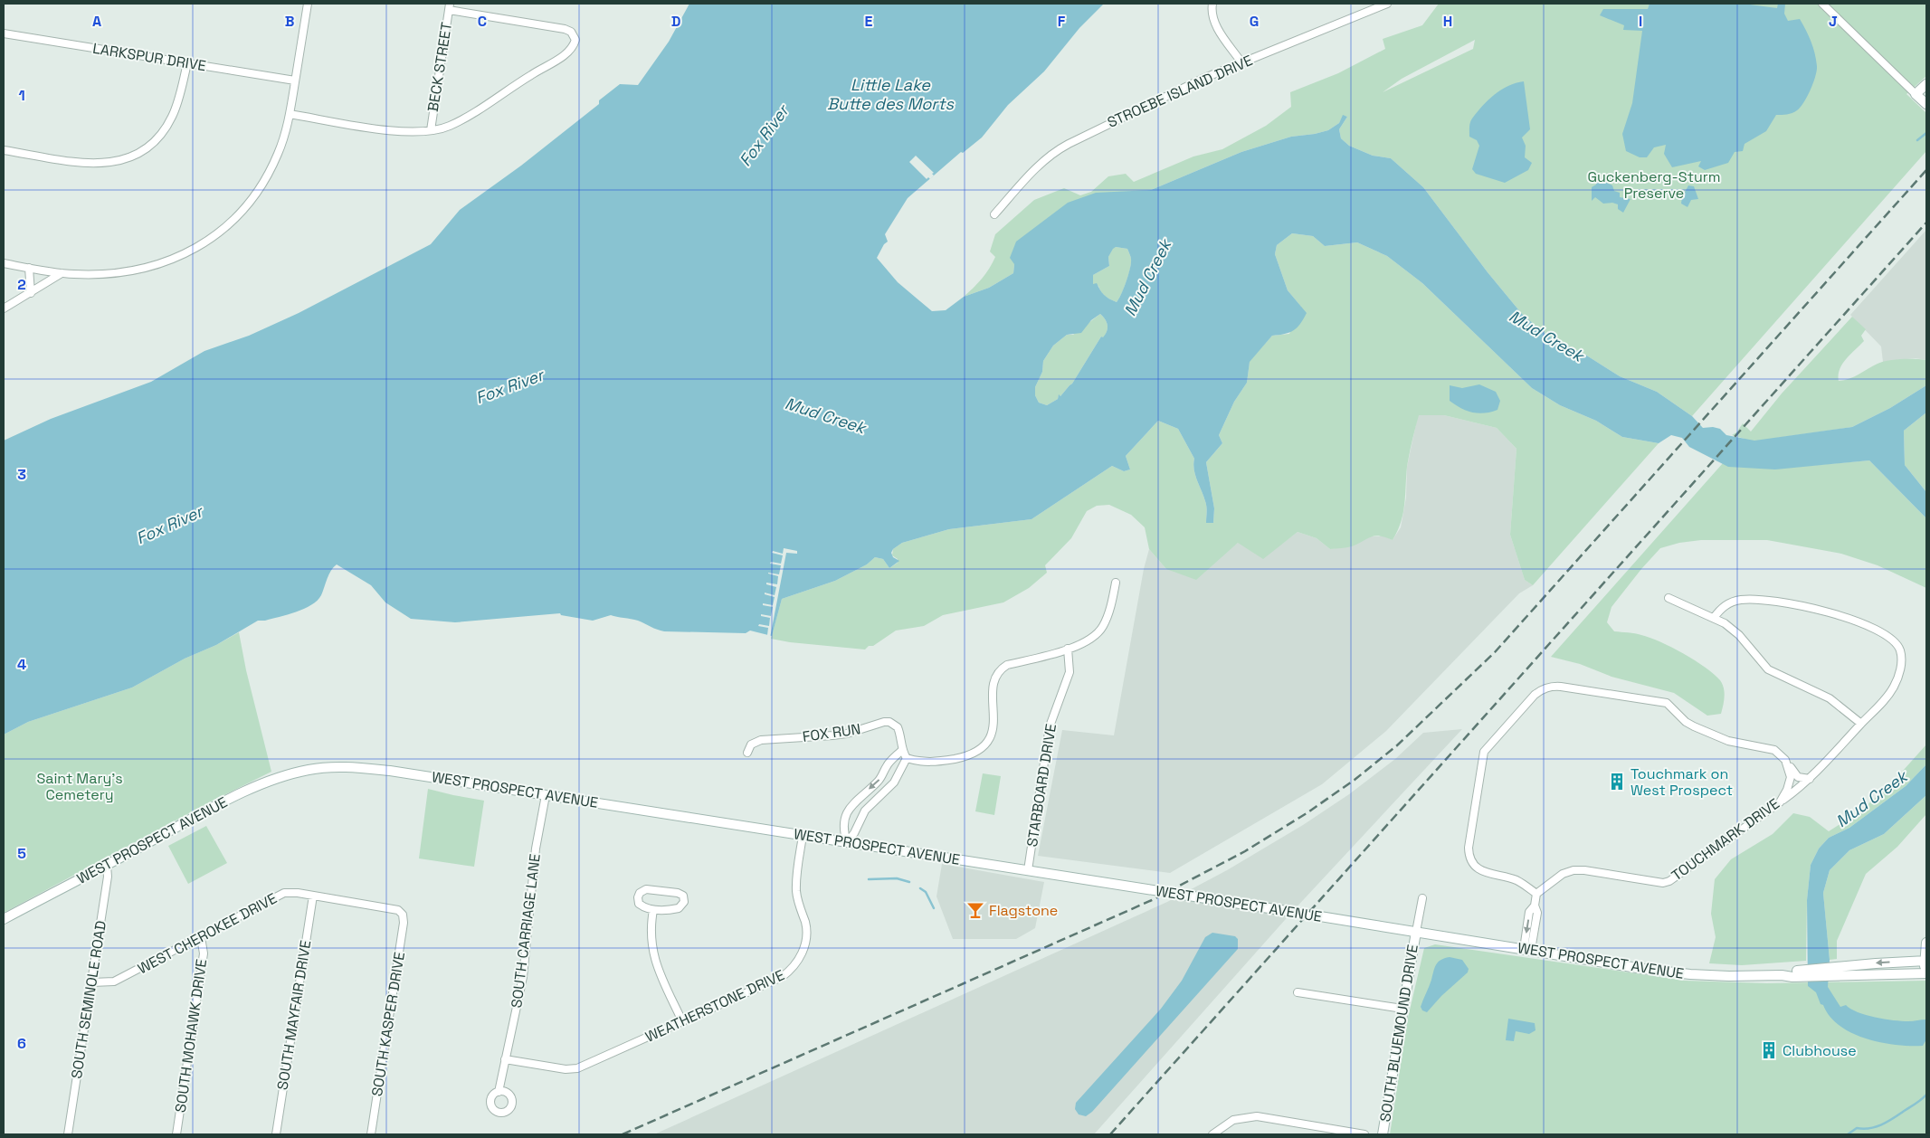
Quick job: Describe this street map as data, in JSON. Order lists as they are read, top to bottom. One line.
{"streets":{"main road":["WEST PROSPECT AVENUE","SOUTH BLUEMOUND DRIVE"],"street":["LARKSPUR DRIVE","BECK STREET","STROEBE ISLAND DRIVE","FOX RUN","STARBOARD DRIVE","TOUCHMARK DRIVE","SOUTH CARRIAGE LANE","WEST CHEROKEE DRIVE","SOUTH SEMINOLE ROAD","WEATHERSTONE DRIVE","SOUTH MAYFAIR DRIVE","SOUTH KASPER DRIVE","SOUTH MOHAWK DRIVE"]},"crossings":[["STARBOARD DRIVE","WEST PROSPECT AVENUE"],["WEST PROSPECT AVENUE","SOUTH CARRIAGE LANE"],["WEST PROSPECT AVENUE","SOUTH SEMINOLE ROAD"],["WEST PROSPECT AVENUE","WEATHERSTONE DRIVE"],["WEST PROSPECT AVENUE","SOUTH BLUEMOUND DRIVE"],["SOUTH CARRIAGE LANE","WEATHERSTONE DRIVE"],["WEST CHEROKEE DRIVE","SOUTH SEMINOLE ROAD"],["WEST CHEROKEE DRIVE","SOUTH MAYFAIR DRIVE"],["WEST CHEROKEE DRIVE","SOUTH KASPER DRIVE"],["WEST CHEROKEE DRIVE","SOUTH MOHAWK DRIVE"]],"water":["Little Lake Butte des Morts","Fox River","Mud Creek"],"parks":["Guckenberg-Sturm Preserve","Saint Mary's Cemetery"],"places":{"building":["Touchmark on West Prospect","Clubhouse"],"bar":["Flagstone"]},"grid":{"columns":["A","B","C","D","E","F","G","H","I","J"],"rows":["1","2","3","4","5","6"]}}
